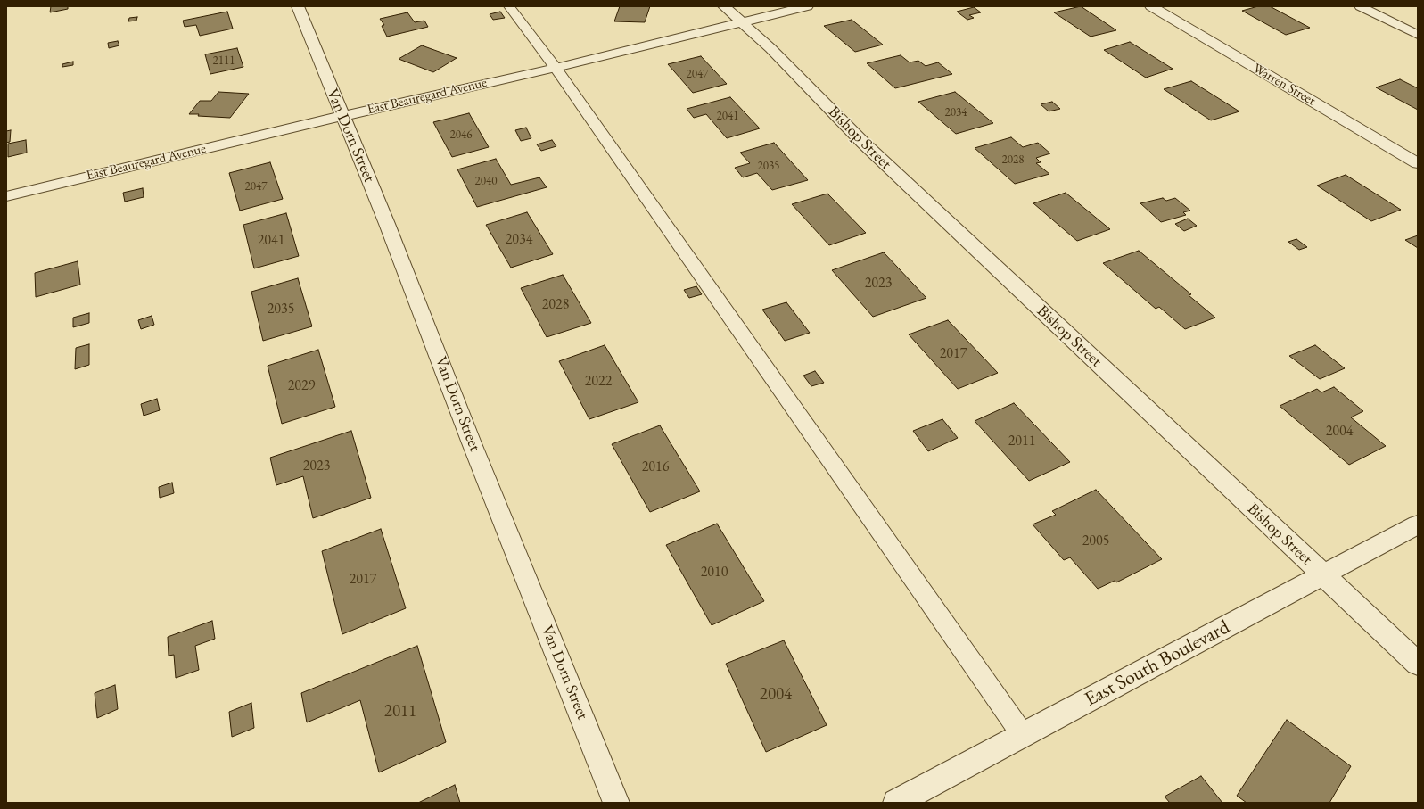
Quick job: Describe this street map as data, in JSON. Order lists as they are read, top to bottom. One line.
{"streets":{"street":["Warren Street","East Beauregard Avenue","Van Dorn Street","Bishop Street","East South Boulevard"]},"crossings":[["East Beauregard Avenue","Van Dorn Street"],["East Beauregard Avenue","Bishop Street"],["Bishop Street","East South Boulevard"]],"house_numbers":["2111","2047","2034","2041","2046","2028","2035","2040","2047","2034","2041","2023","2028","2035","2017","2022","2029","2004","2011","2023","2016","2005","2010","2017","2004","2011"]}
